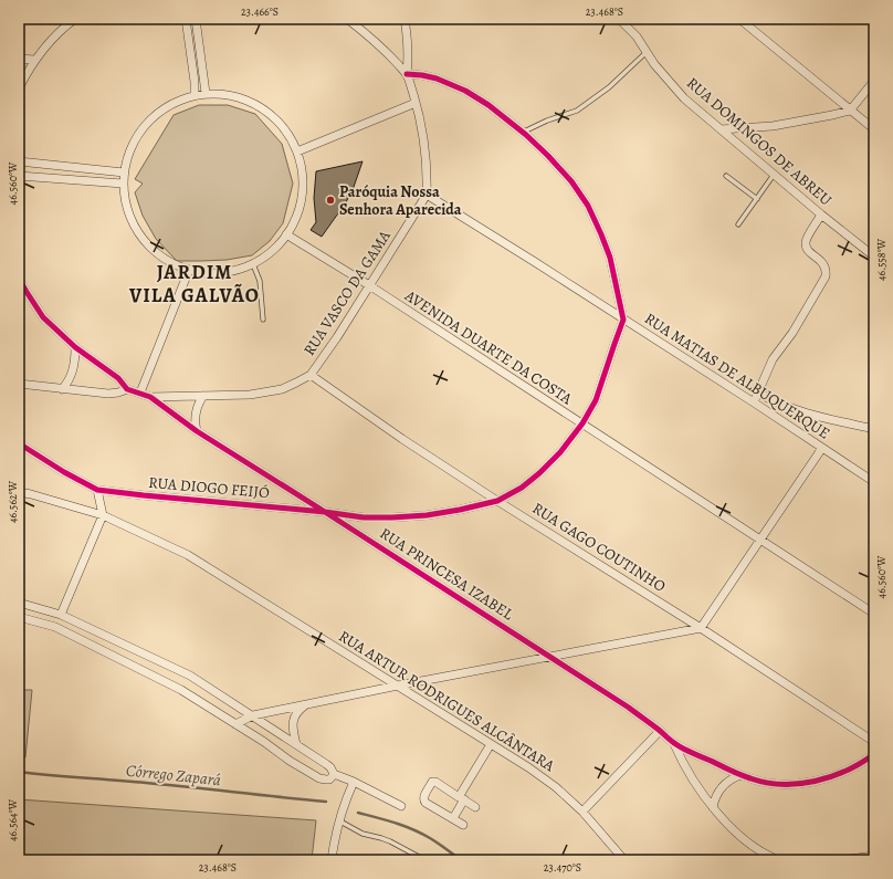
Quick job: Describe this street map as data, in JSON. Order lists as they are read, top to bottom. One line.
{"streets":{"street":["RUA DOMINGOS DE ABREU","RUA VASCO DA GAMA","AVENIDA DUARTE DA COSTA","RUA MATIAS DE ALBUQUERQUE","RUA DIOGO FEIJÓ","RUA GAGO COUTINHO","RUA PRINCESA IZABEL","RUA ARTUR RODRIGUES ALCÂNTARA"]},"crossings":[["RUA VASCO DA GAMA","AVENIDA DUARTE DA COSTA"],["RUA VASCO DA GAMA","RUA MATIAS DE ALBUQUERQUE"],["RUA VASCO DA GAMA","RUA GAGO COUTINHO"],["AVENIDA DUARTE DA COSTA","RUA DIOGO FEIJÓ"],["RUA MATIAS DE ALBUQUERQUE","RUA DIOGO FEIJÓ"],["RUA DIOGO FEIJÓ","RUA GAGO COUTINHO"],["RUA DIOGO FEIJÓ","RUA PRINCESA IZABEL"]],"districts":["JARDIM VILA GALVÃO"],"water":["Córrego Zapará"],"places":["Paróquia Nossa Senhora Aparecida"],"coordinates":["23.466°S","23.468°S","46.560°W","46.558°W","46.562°W","46.564°W","23.470°S"]}
